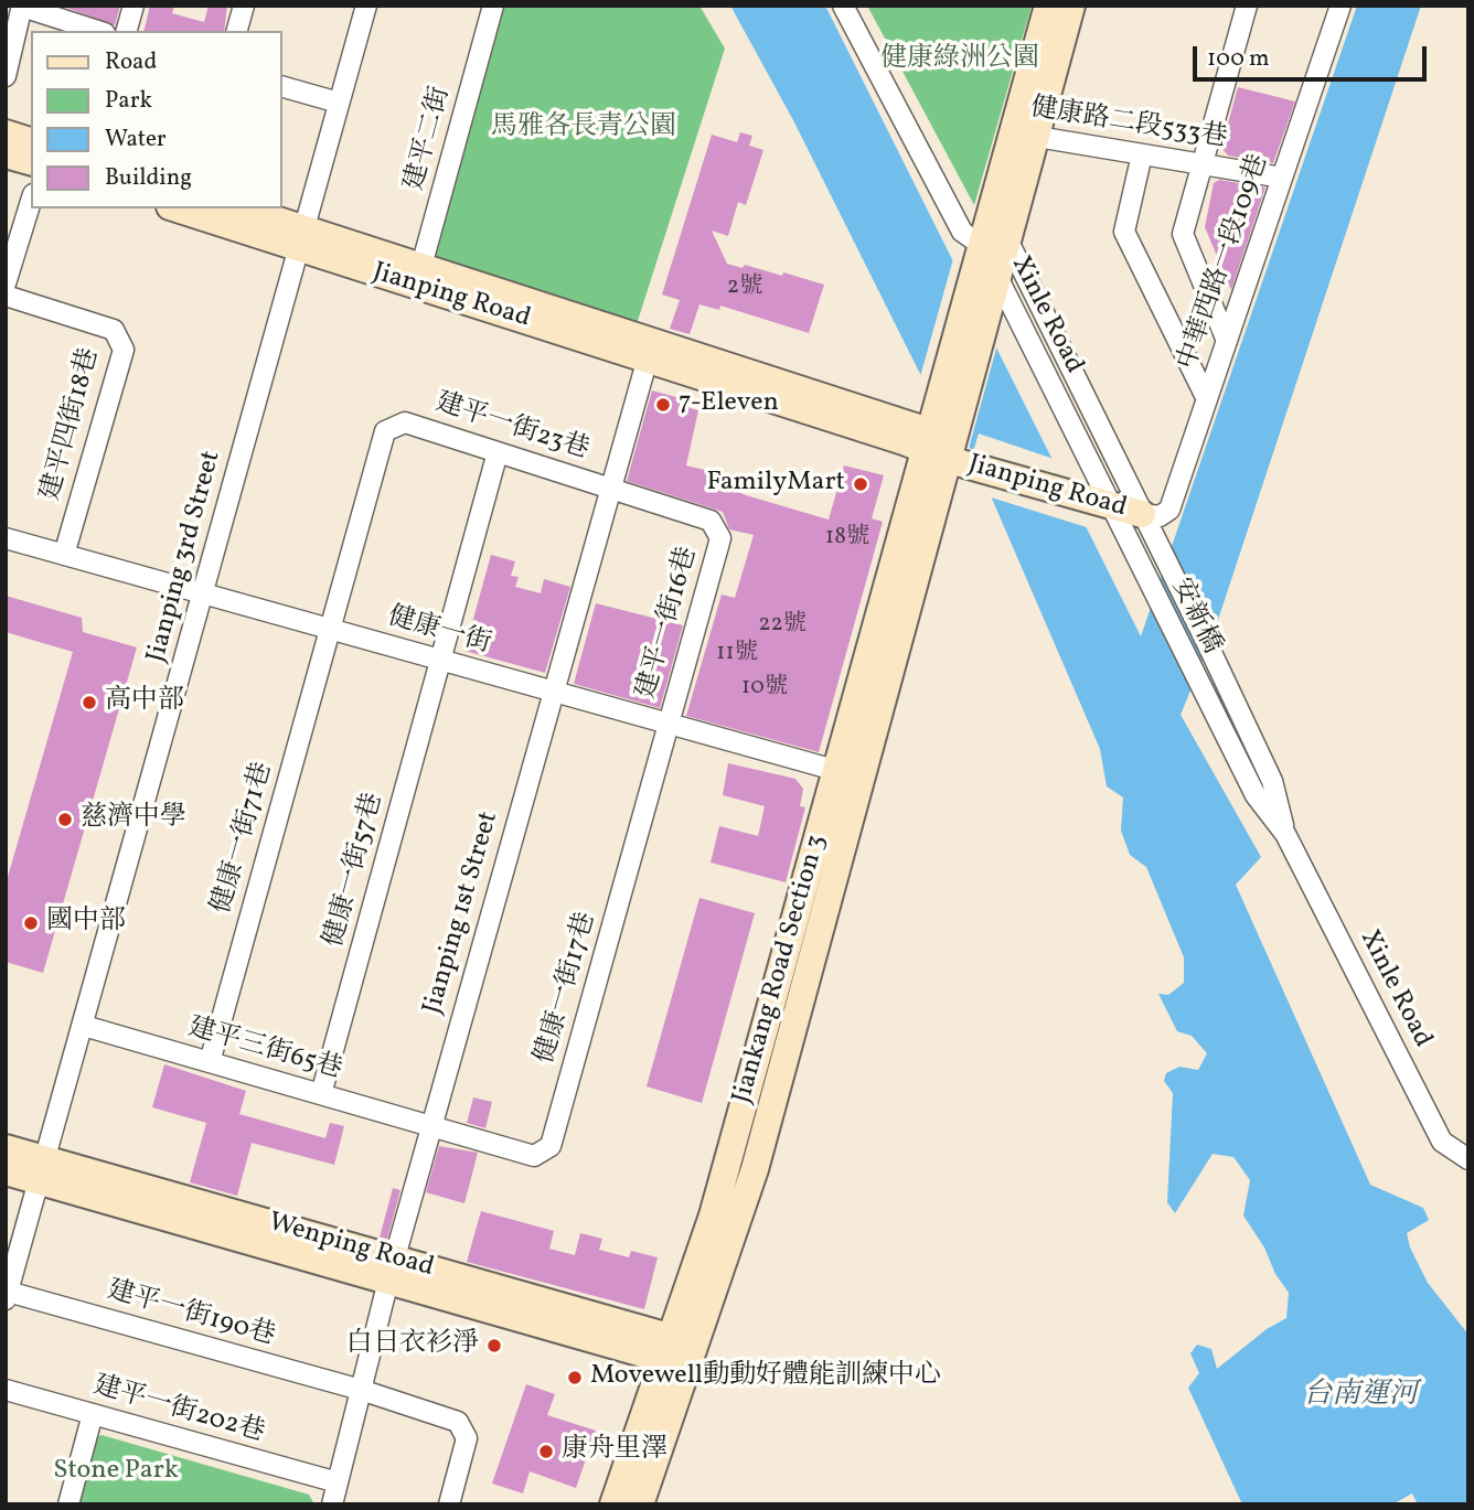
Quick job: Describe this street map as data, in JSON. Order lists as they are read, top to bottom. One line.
{"streets":{"street":["健康路二段533巷","建平二街","中華西路一段109巷","Jianping Road","Xinle Road","建平四街18巷","建平一街23巷","Jianping 3rd Street","安新橋","建平一街16巷","健康一街","健康一街71巷","健康一街57巷","Jianping 1st Street","Jiankang Road Section 3","健康一街17巷","建平三街65巷","Wenping Road","建平一街190巷","建平一街202巷"]},"crossings":[["健康路二段533巷","中華西路一段109巷"],["建平二街","Jianping Road"],["中華西路一段109巷","Jianping Road"],["中華西路一段109巷","Xinle Road"],["Jianping Road","Xinle Road"],["Jianping Road","Jianping 3rd Street"],["Jianping Road","Jianping 1st Street"],["Jianping Road","Jiankang Road Section 3"],["Xinle Road","安新橋"],["建平四街18巷","健康一街"],["建平一街23巷","建平一街16巷"],["建平一街23巷","健康一街"],["建平一街23巷","健康一街71巷"],["建平一街23巷","健康一街57巷"],["建平一街23巷","Jianping 1st Street"],["Jianping 3rd Street","健康一街"],["Jianping 3rd Street","建平三街65巷"],["Jianping 3rd Street","Wenping Road"],["Jianping 3rd Street","建平一街190巷"],["建平一街16巷","健康一街"],["建平一街16巷","健康一街17巷"],["健康一街","健康一街71巷"],["健康一街","健康一街57巷"],["健康一街","Jianping 1st Street"],["健康一街","Jiankang Road Section 3"],["健康一街","健康一街17巷"],["健康一街71巷","建平三街65巷"],["健康一街57巷","建平三街65巷"],["Jianping 1st Street","健康一街17巷"],["Jianping 1st Street","建平三街65巷"],["Jianping 1st Street","Wenping Road"],["Jianping 1st Street","建平一街190巷"],["Jianping 1st Street","建平一街202巷"],["Jiankang Road Section 3","Wenping Road"],["健康一街17巷","建平三街65巷"]],"water":["台南運河"],"parks":["健康綠洲公園","馬雅各長青公園","Stone Park"],"places":["7-Eleven","FamilyMart","高中部","慈濟中學","國中部","白日衣衫淨","Movewell動動好體能訓練中心","康舟里澤"],"house_numbers":["2號","18號","22號","11號","10號"],"legend":["Road","Park","Water","Building"],"scale_bar":"100 m"}
